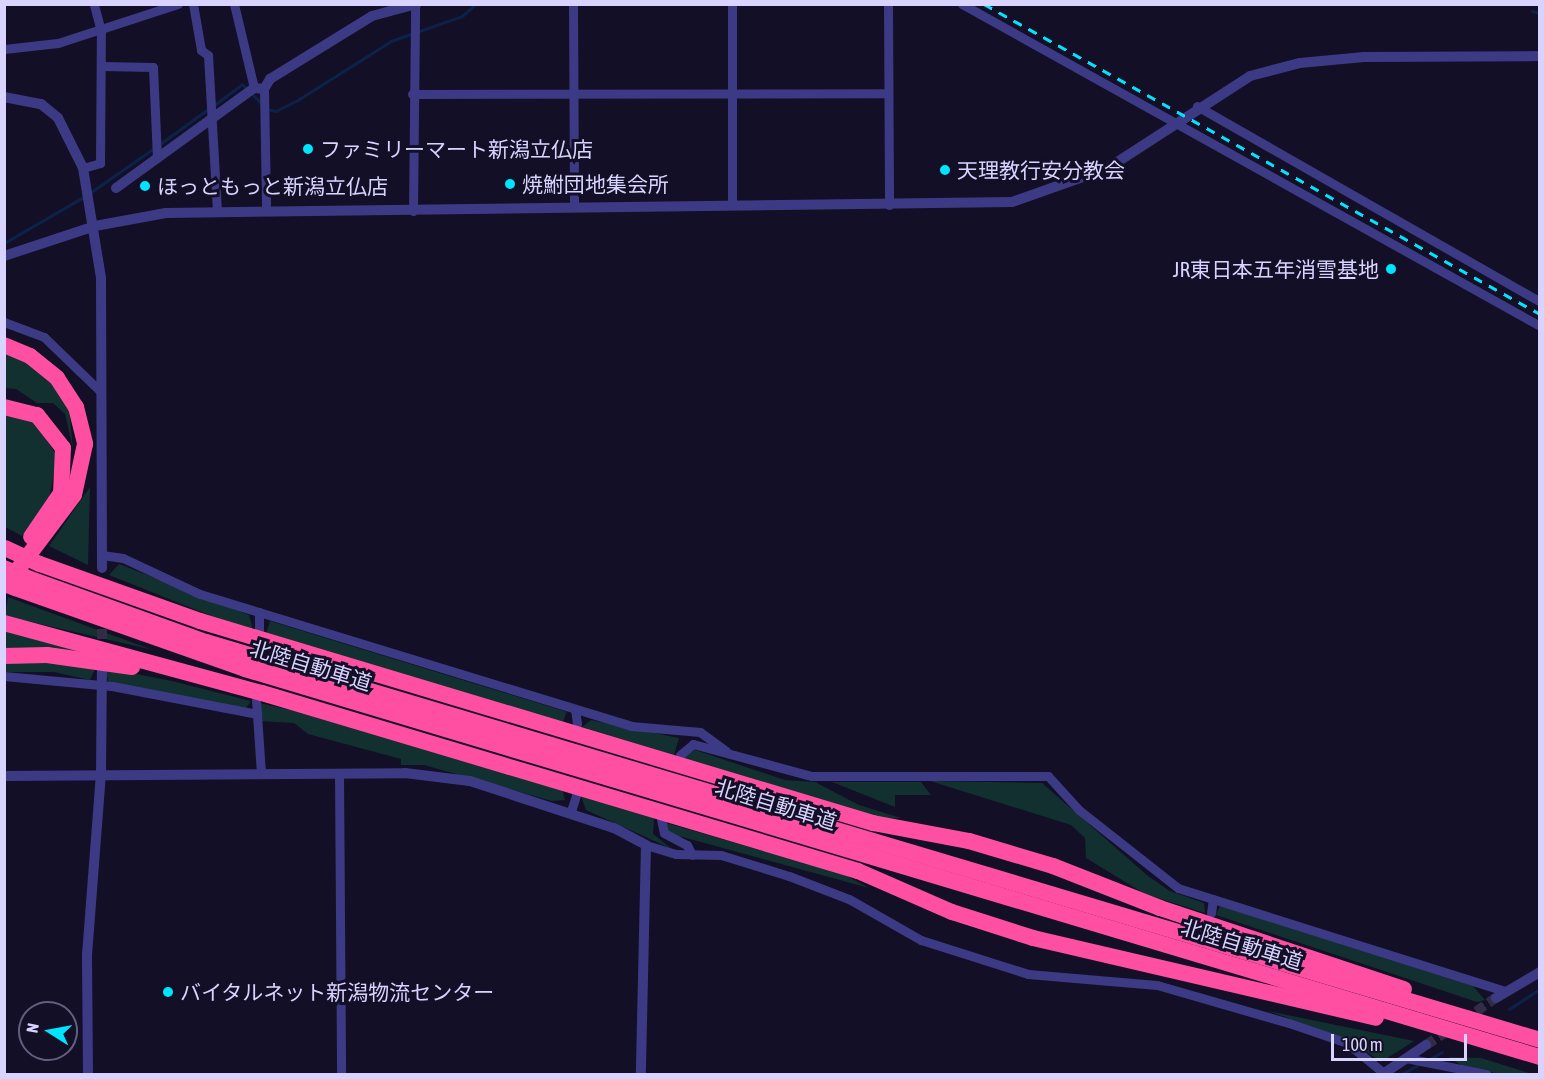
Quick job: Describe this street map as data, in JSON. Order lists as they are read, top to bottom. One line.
{"streets":{"highway":["北陸自動車道"]},"places":["ファミリーマート新潟立仏店","天理教行安分教会","焼鮒団地集会所","ほっともっと新潟立仏店","JR東日本五年消雪基地","バイタルネット新潟物流センター"],"scale_bar":"100 m","north":"left"}
